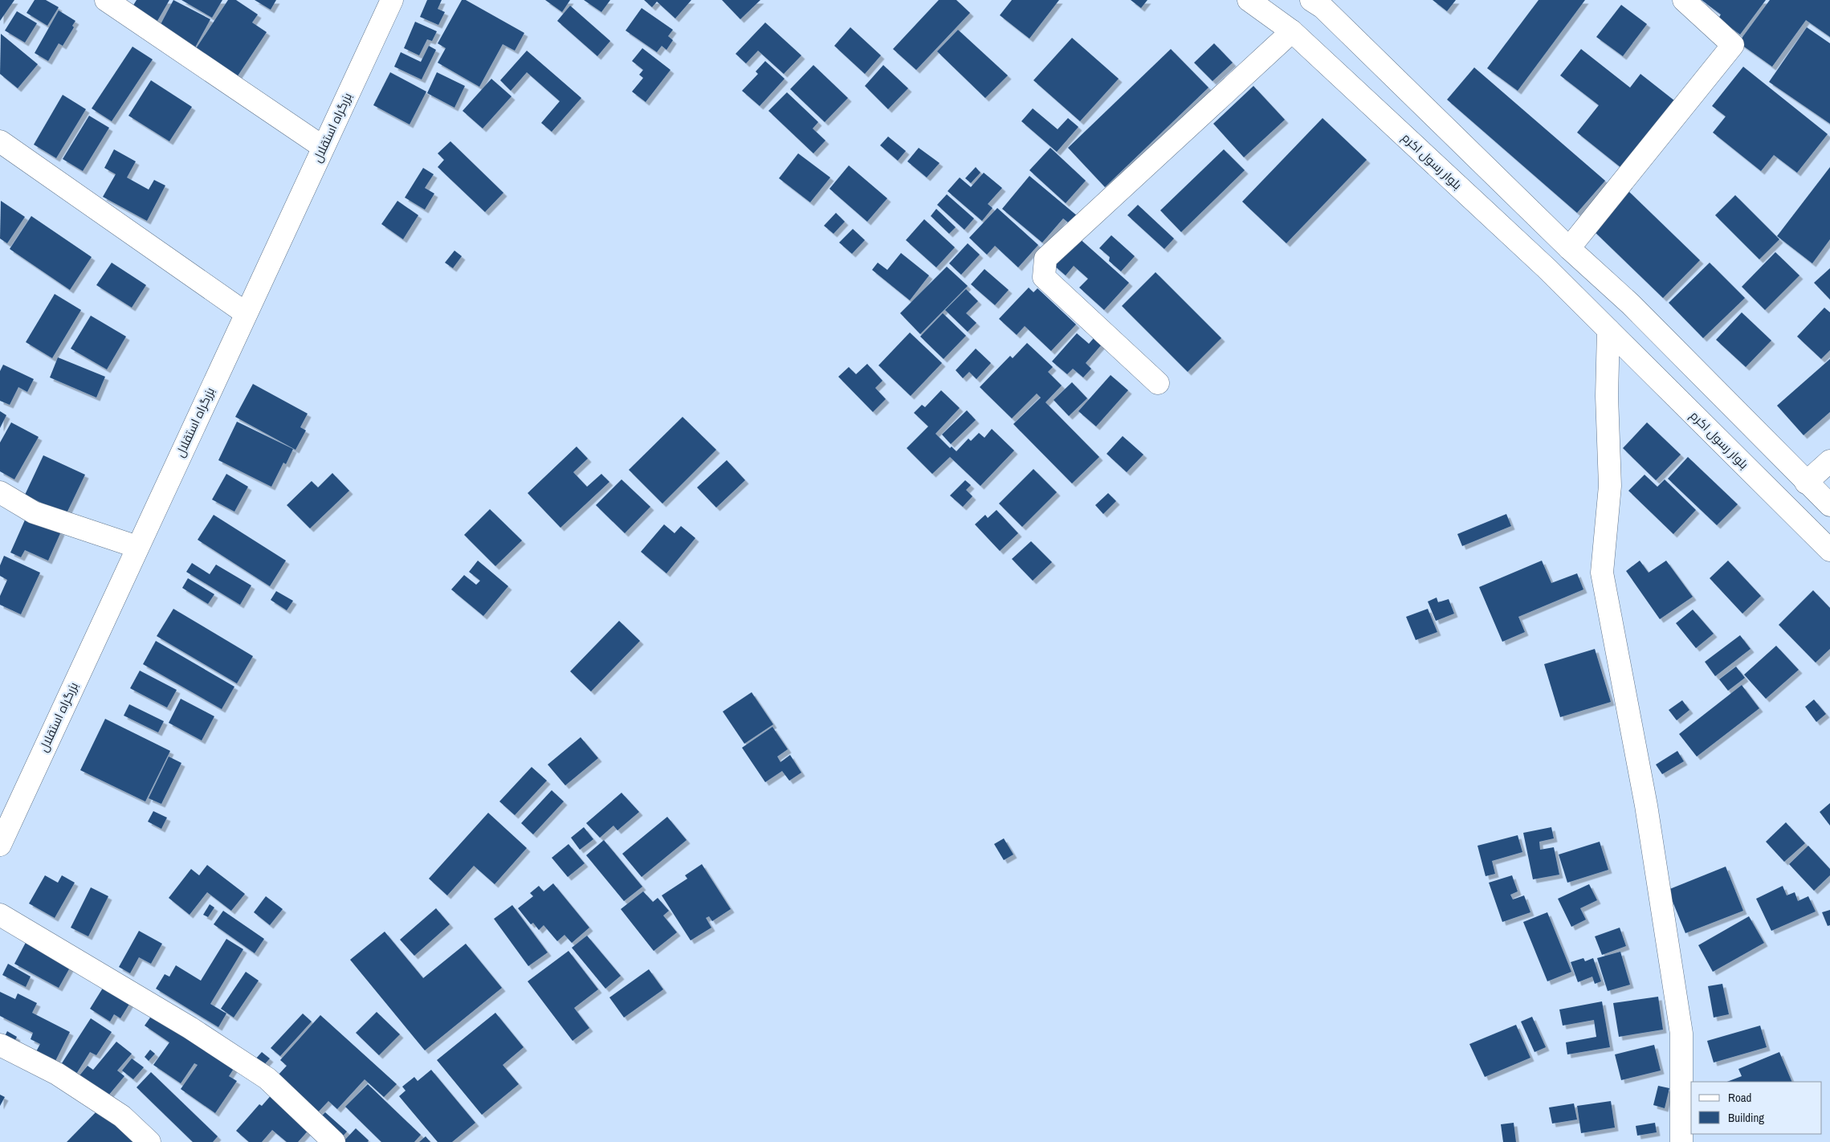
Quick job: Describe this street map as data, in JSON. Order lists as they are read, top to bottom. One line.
{"streets":{"main road":["بزرگراه استقلال","بلوار رسول اکرم"]},"legend":["Road","Building"]}
